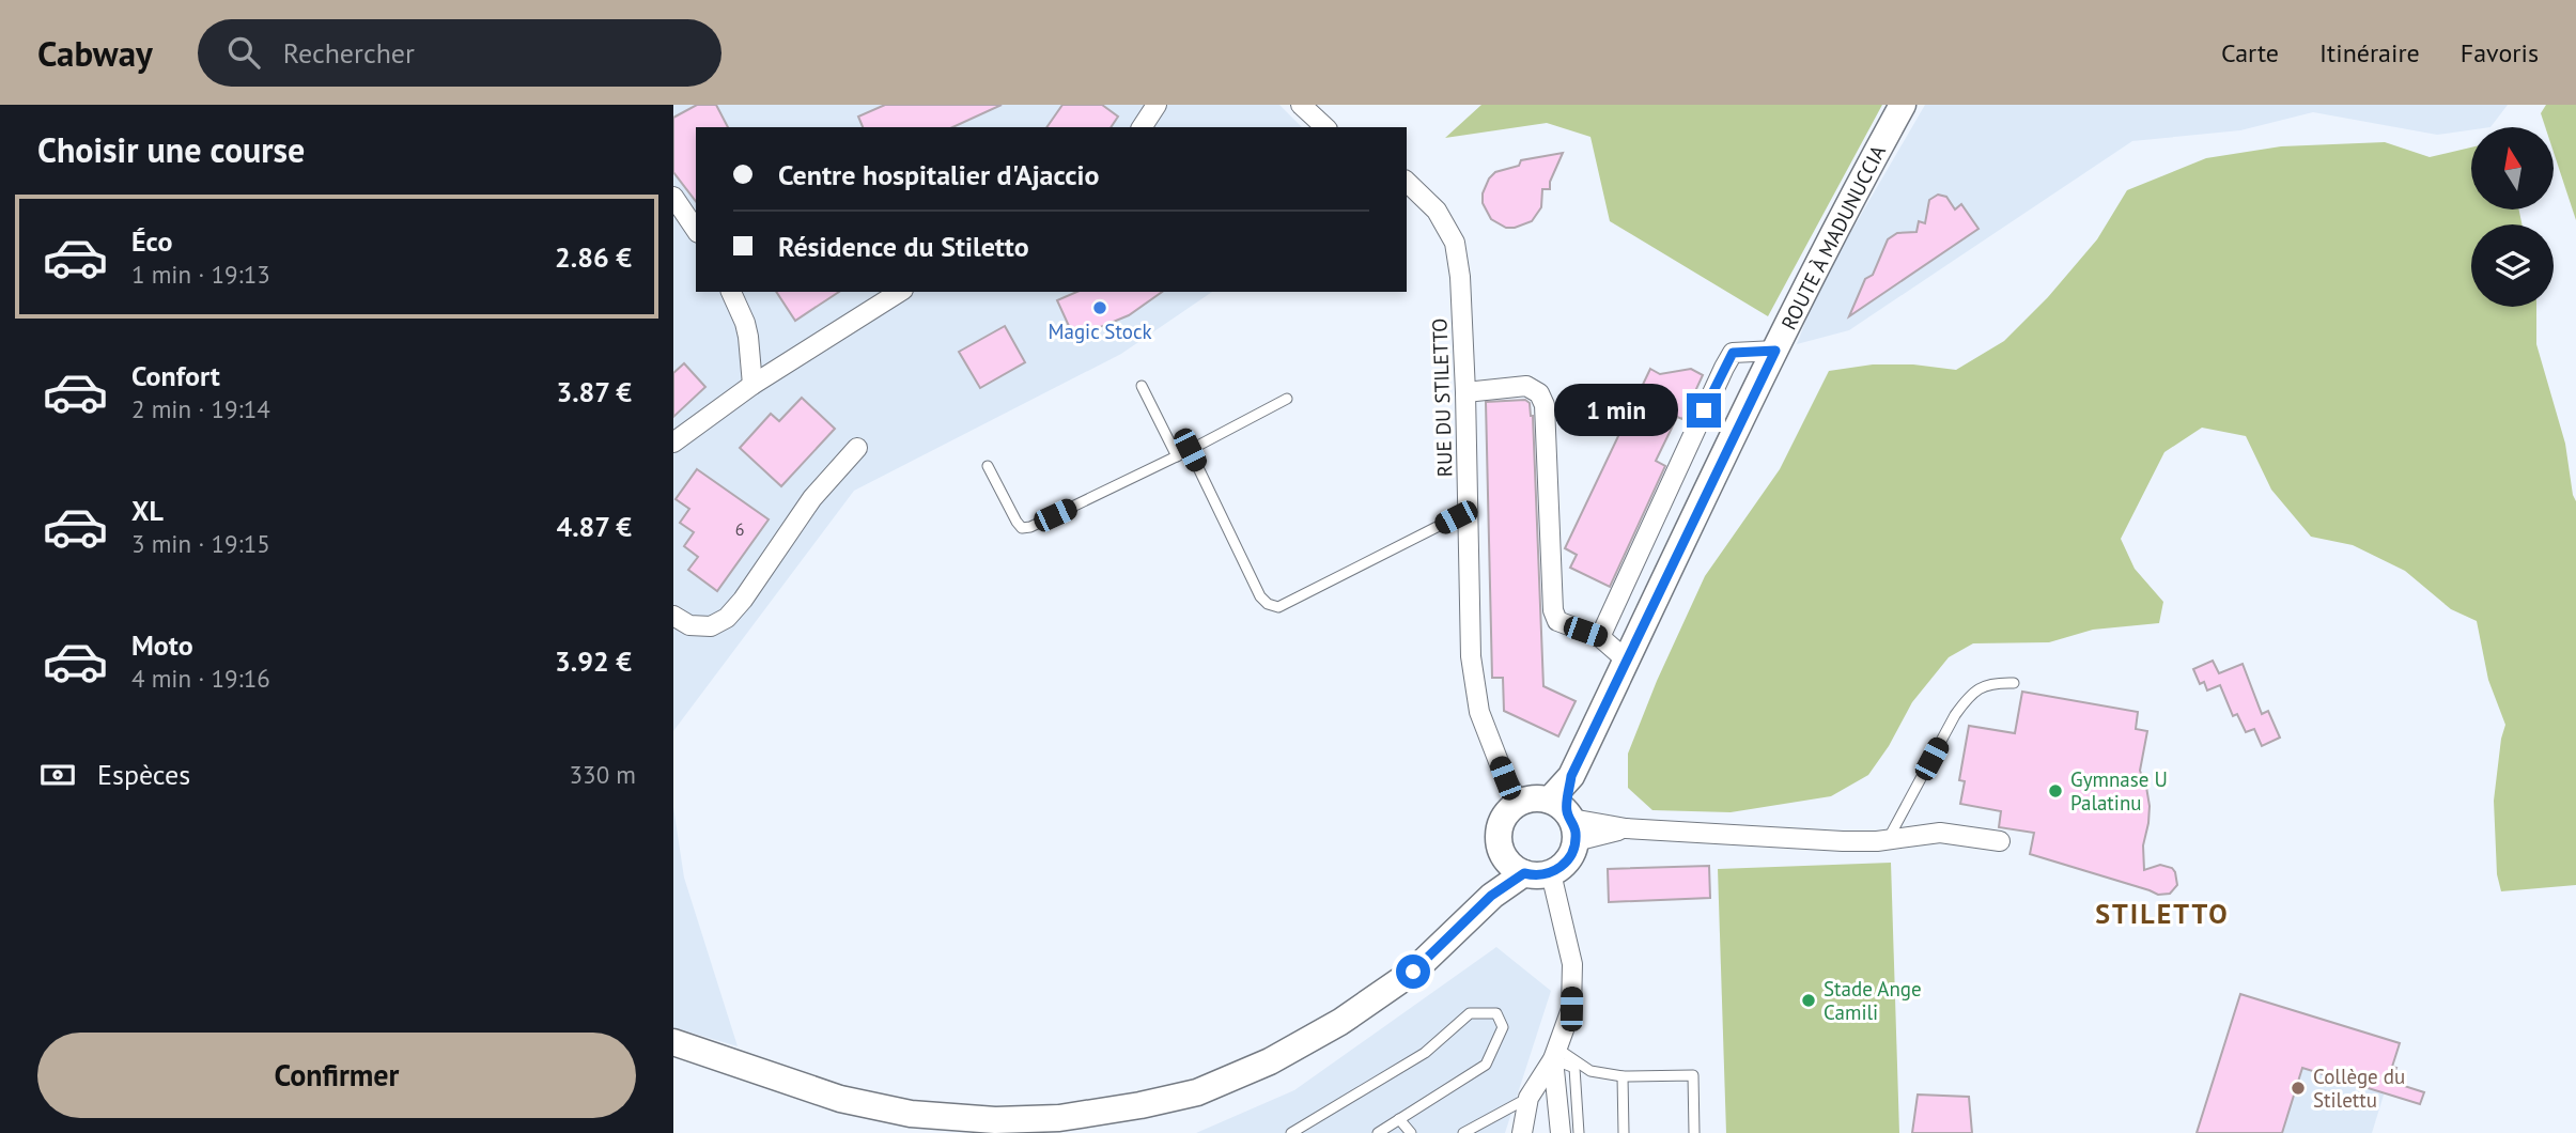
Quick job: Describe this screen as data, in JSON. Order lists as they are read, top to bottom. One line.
{"streets":{"main road":["ROUTE À MADUNUCCIA"],"street":["RUE DU STILETTO"]},"crossings":[["ROUTE À MADUNUCCIA","RUE DU STILETTO"]],"districts":["STILETTO"],"places":["Magic Stock","Gymnase U Palatinu","Stade Ange Camili","Collège du Stilettu"],"house_numbers":["6"],"north":"top","page":{"header":"Cabway","search":"Rechercher","nav":["Carte","Itinéraire","Favoris"],"heading":"Choisir une course","banner":["Centre hospitalier d'Ajaccio","Résidence du Stiletto"],"list":[{"name":"Éco","note":"1 min · 19:13","value":"2.86 €"},{"name":"Confort","note":"2 min · 19:14","value":"3.87 €"},{"name":"XL","note":"3 min · 19:15","value":"4.87 €"},{"name":"Moto","note":"4 min · 19:16","value":"3.92 €"}],"bubble":"1 min","pay":["Espèces","330 m"],"buttons":"Confirmer"}}
